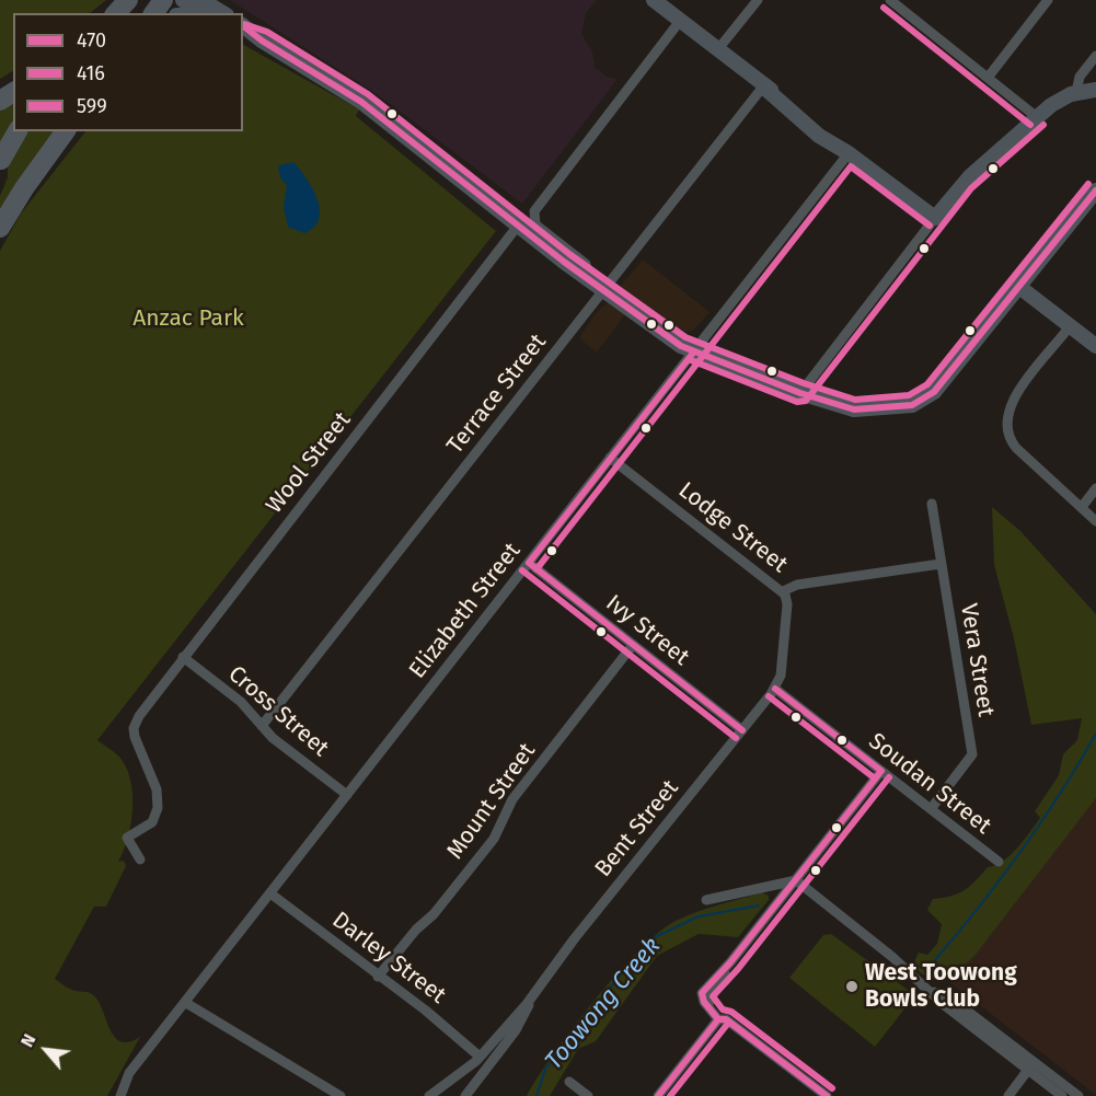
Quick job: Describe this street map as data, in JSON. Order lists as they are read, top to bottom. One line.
{"streets":{"street":["Terrace Street","Wool Street","Lodge Street","Elizabeth Street","Ivy Street","Vera Street","Cross Street","Soudan Street","Mount Street","Bent Street","Darley Street"]},"crossings":[["Terrace Street","Cross Street"],["Wool Street","Cross Street"],["Lodge Street","Elizabeth Street"],["Lodge Street","Soudan Street"],["Lodge Street","Bent Street"],["Elizabeth Street","Ivy Street"],["Elizabeth Street","Cross Street"],["Elizabeth Street","Darley Street"],["Ivy Street","Mount Street"],["Ivy Street","Bent Street"],["Vera Street","Soudan Street"],["Soudan Street","Bent Street"],["Mount Street","Darley Street"],["Bent Street","Darley Street"]],"water":["Toowong Creek"],"parks":["Anzac Park"],"places":["West Toowong Bowls Club"],"lines":["transit line 416","transit line 599","transit line 470"],"legend":["470","416","599"],"north":"top left"}
